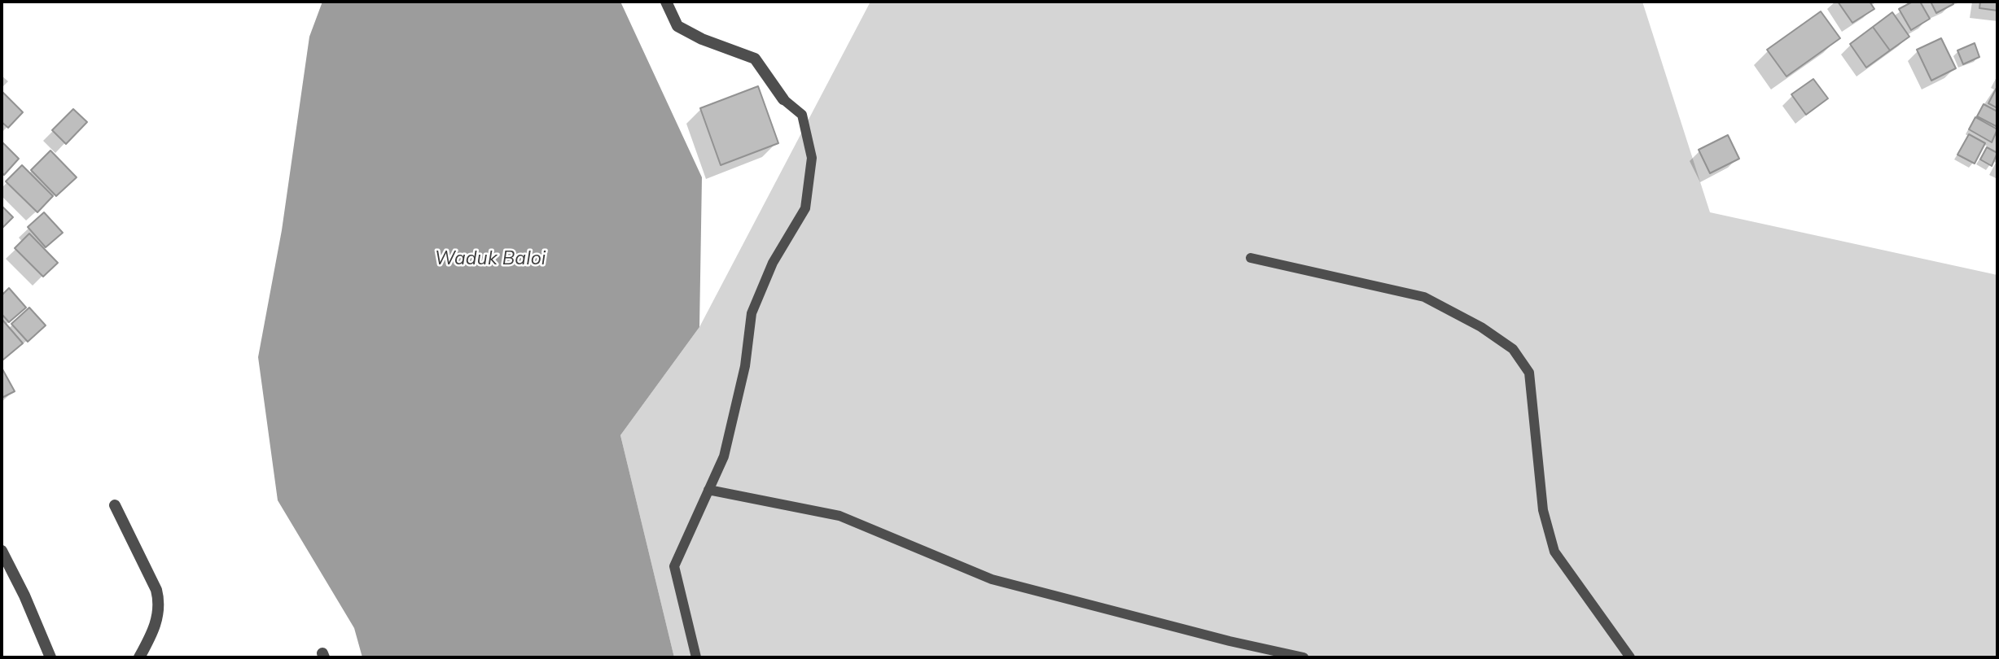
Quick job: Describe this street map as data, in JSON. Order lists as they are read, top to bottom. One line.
{"water":["Waduk Baloi"]}
